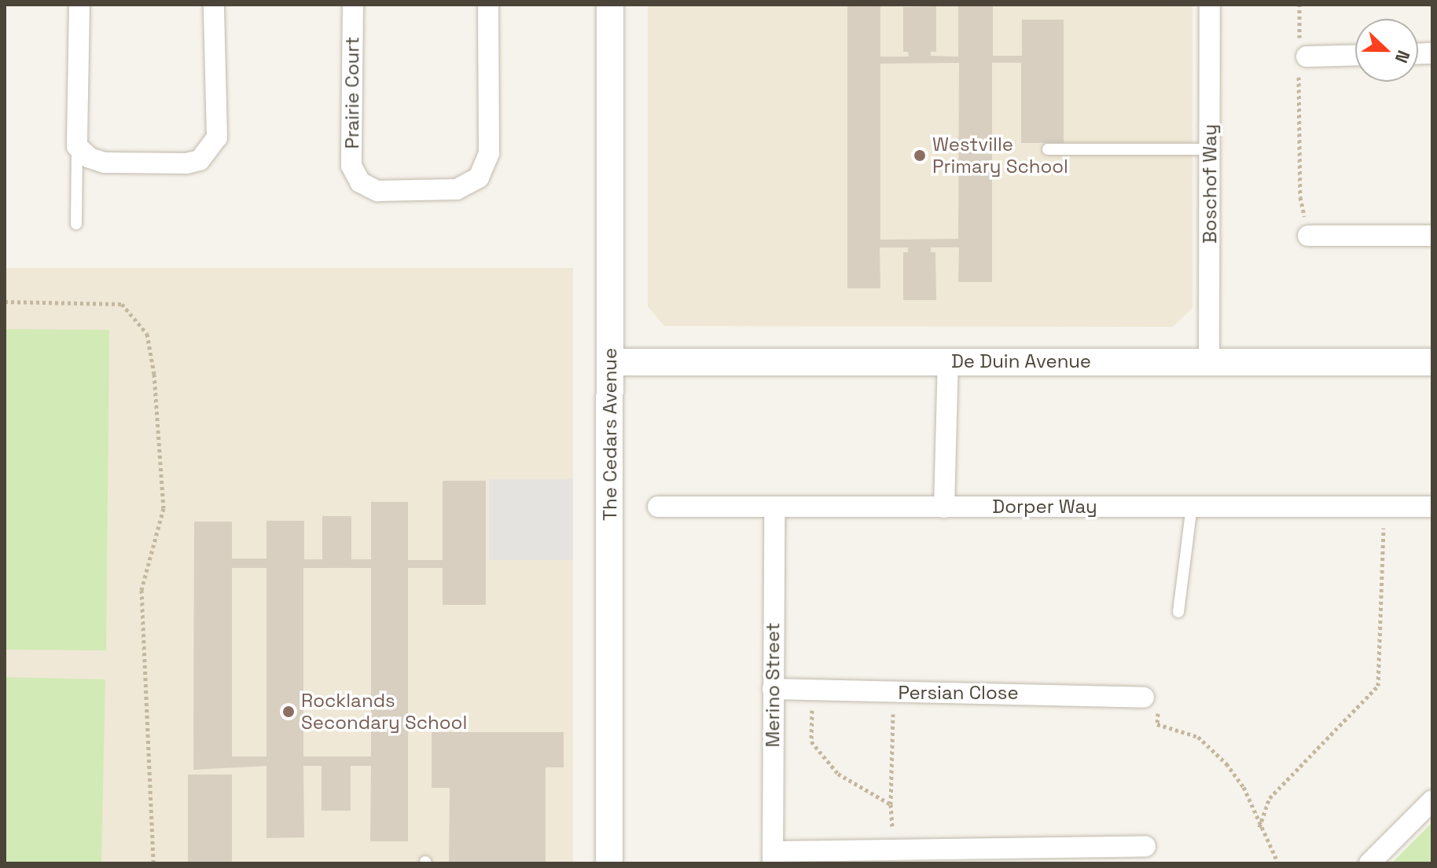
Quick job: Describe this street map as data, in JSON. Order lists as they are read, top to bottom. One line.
{"streets":{"street":["Prairie Court","Boschof Way","De Duin Avenue","The Cedars Avenue","Dorper Way","Merino Street","Persian Close"]},"crossings":[["Boschof Way","De Duin Avenue"],["De Duin Avenue","The Cedars Avenue"],["Dorper Way","Merino Street"],["Merino Street","Persian Close"]],"places":["Westville Primary School","Rocklands Secondary School"],"north":"right"}
